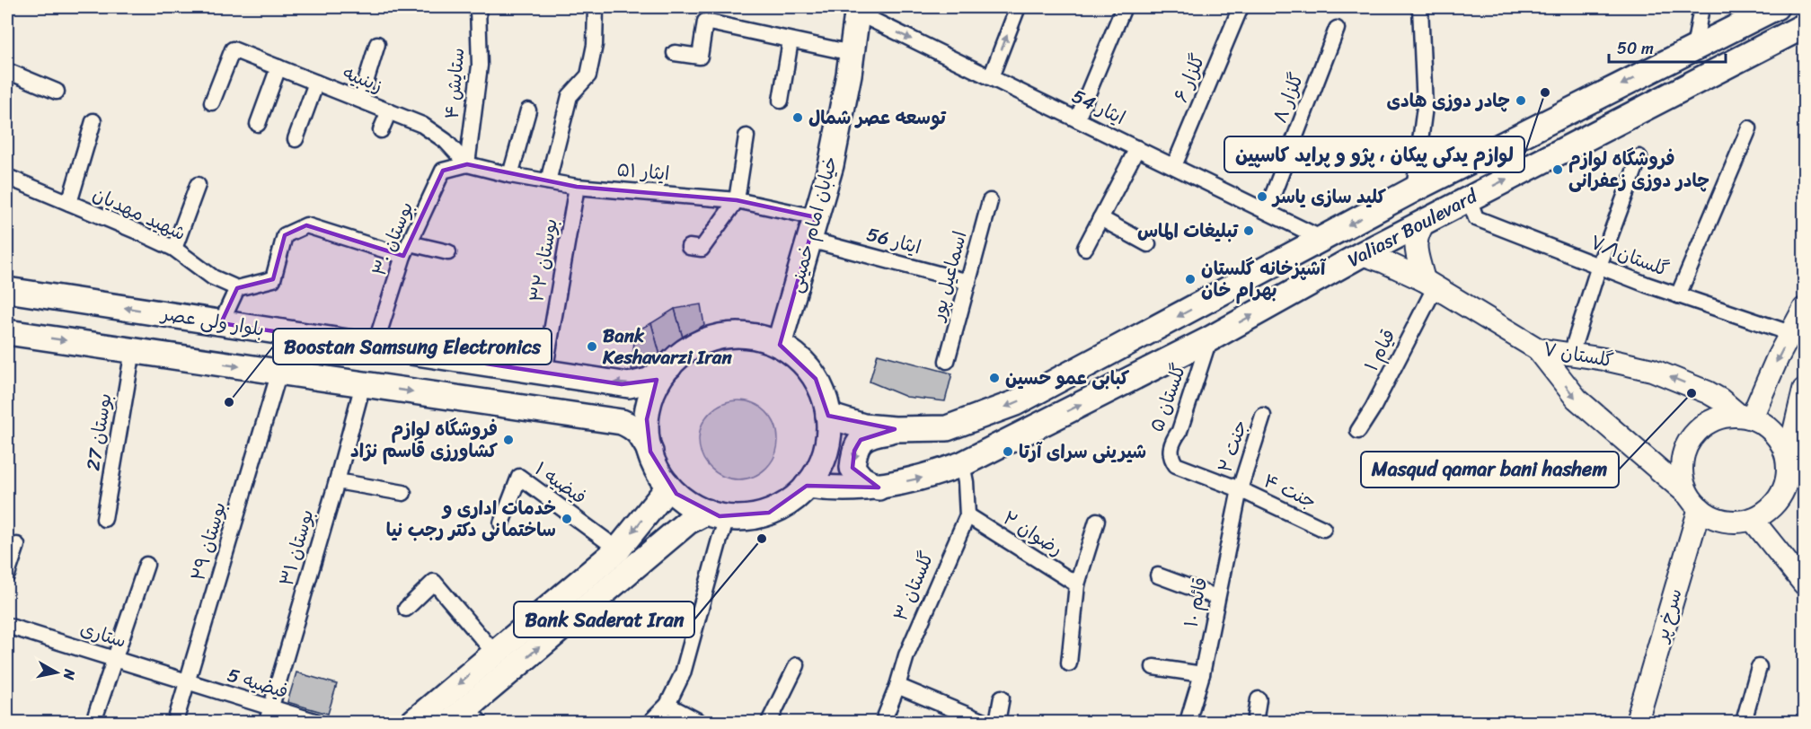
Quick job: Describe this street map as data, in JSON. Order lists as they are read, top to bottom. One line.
{"streets":{"main road":["خیابان امام خمینی","Valiasr Boulevard","بلوار ولی عصر","گلستان ۷","سرخ پر"],"street":["گلزار ۶","زینبیه","ستایش ۴","گلزار ۸","ایثار 54","ایثار ۵۱","شهید مهدیان","بوستان ۳۰","ایثار 56","گلستان۷/۱","بوستان ۳۲","اسماعیل پور","قیام ۱","گلستان ۵","بوستان 27","جنت ۲","فیضیه ۱","جنت ۴","رضوان ۲","بوستان ۲۹","بوستان ۳۱","گلستان ۳","قائم ۱۰","ستاری","فیضیه 5"]},"crossings":[["گلزار ۶","ایثار 54"],["زینبیه","ستایش ۴"],["زینبیه","ایثار ۵۱"],["زینبیه","بوستان ۳۰"],["ستایش ۴","ایثار ۵۱"],["ستایش ۴","بوستان ۳۰"],["گلزار ۸","ایثار 54"],["ایثار 54","خیابان امام خمینی"],["ایثار 54","Valiasr Boulevard"],["ایثار ۵۱","خیابان امام خمینی"],["ایثار ۵۱","بوستان ۳۰"],["ایثار ۵۱","ایثار 56"],["ایثار ۵۱","بوستان ۳۲"],["خیابان امام خمینی","Valiasr Boulevard"],["خیابان امام خمینی","ایثار 56"],["خیابان امام خمینی","بلوار ولی عصر"],["Valiasr Boulevard","گلستان۷/۱"],["Valiasr Boulevard","بلوار ولی عصر"],["Valiasr Boulevard","گلستان ۷"],["Valiasr Boulevard","گلستان ۵"],["Valiasr Boulevard","گلستان ۳"],["بوستان ۳۰","بلوار ولی عصر"],["ایثار 56","اسماعیل پور"],["بوستان ۳۲","بلوار ولی عصر"],["قیام ۱","گلستان ۷"],["گلستان ۷","سرخ پر"],["گلستان ۵","جنت ۲"],["گلستان ۵","جنت ۴"],["گلستان ۵","قائم ۱۰"],["جنت ۲","جنت ۴"],["جنت ۲","قائم ۱۰"],["جنت ۴","قائم ۱۰"],["رضوان ۲","گلستان ۳"],["بوستان ۲۹","ستاری"],["بوستان ۲۹","فیضیه 5"],["بوستان ۳۱","فیضیه 5"],["ستاری","فیضیه 5"]],"places":["لوازم یدکی پیکان ، پژو و پراید کاسپین","چادر دوزی هادی","توسعه عصر شمال","فروشگاه لوازم چادر دوزی زعفرانی","کلید سازی یاسر","تبلیغات الماس","آشپزخانه گلستان بهرام خان","Bank Keshavarzi Iran","کبابی عمو حسین","Masqud qamar bani hashem","Boostan Samsung Electronics","فروشگاه لوازم کشاورزی قاسم نژاد","شیرینی سرای آرتا","خدمات اداری و ساختمانی دکتر رجب نیا","Bank Saderat Iran"],"scale_bar":"50 m","north":"right"}
